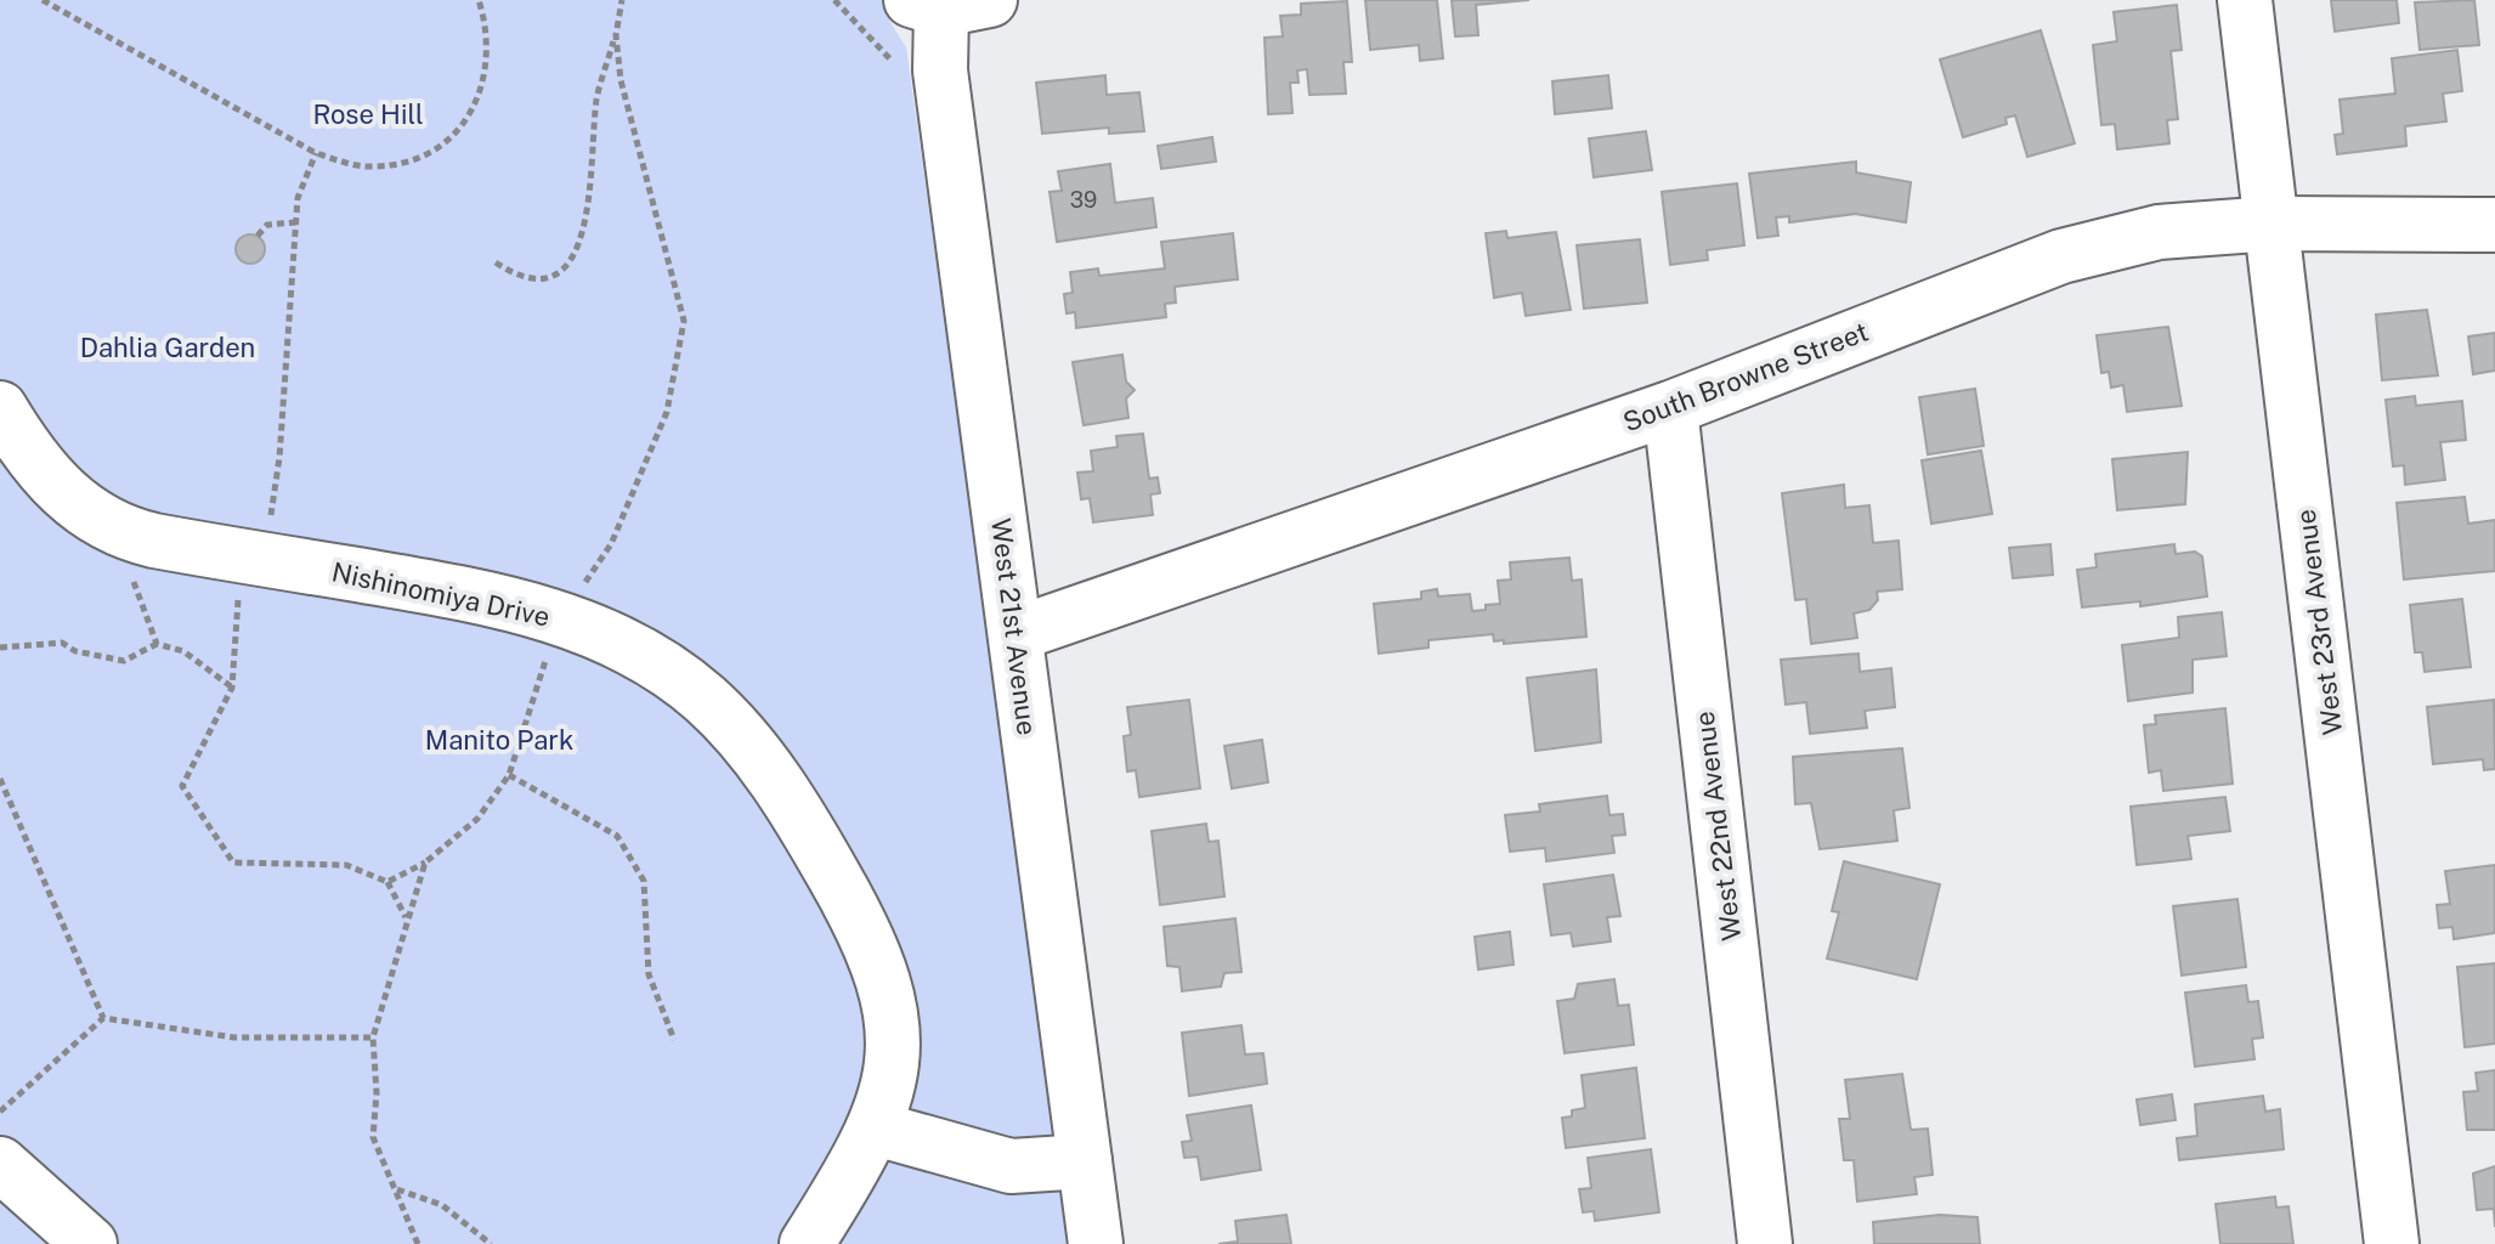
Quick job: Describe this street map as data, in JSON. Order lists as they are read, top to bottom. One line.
{"streets":{"street":["South Browne Street","Nishinomiya Drive","West 23rd Avenue","West 21st Avenue","West 22nd Avenue"]},"crossings":[["South Browne Street","West 23rd Avenue"],["South Browne Street","West 21st Avenue"],["South Browne Street","West 22nd Avenue"]],"parks":["Rose Hill","Dahlia Garden","Manito Park"],"house_numbers":["39"]}
